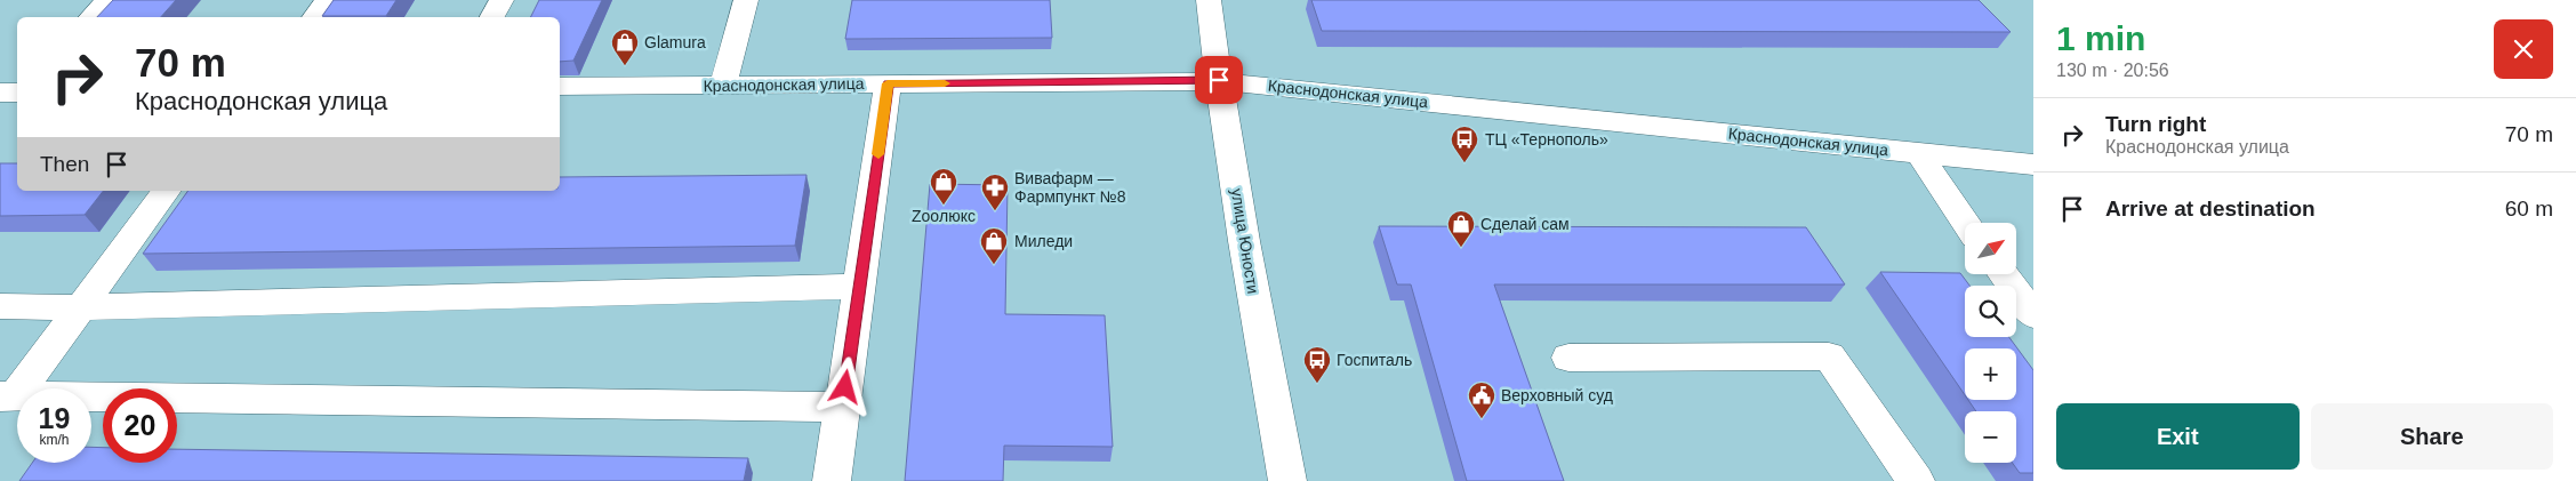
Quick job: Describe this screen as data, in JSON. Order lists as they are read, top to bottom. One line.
{"streets":{"street":["Краснодонская улица","улица Юности"]},"crossings":[["Краснодонская улица","улица Юности"]],"places":{"shop":["Glamura","Zooлюкс","Сделай сам","Миледи"],"bus stop":["ТЦ «Тернополь»","Госпиталь"],"pharmacy":["Вивафарм — Фармпункт №8"],"public building":["Верховный суд"]},"north":"top right","page":{"heading":["1 min","130 m · 20:56"],"turn":["70 m","Краснодонская улица"],"list":[{"name":"Turn right","note":"Краснодонская улица","value":"70 m"},{"name":"Arrive at destination","value":"60 m"}],"then":"Then","map_buttons":["+","−"],"speed":"19 km/h","limit":"20","buttons":["Exit","Share"]}}
